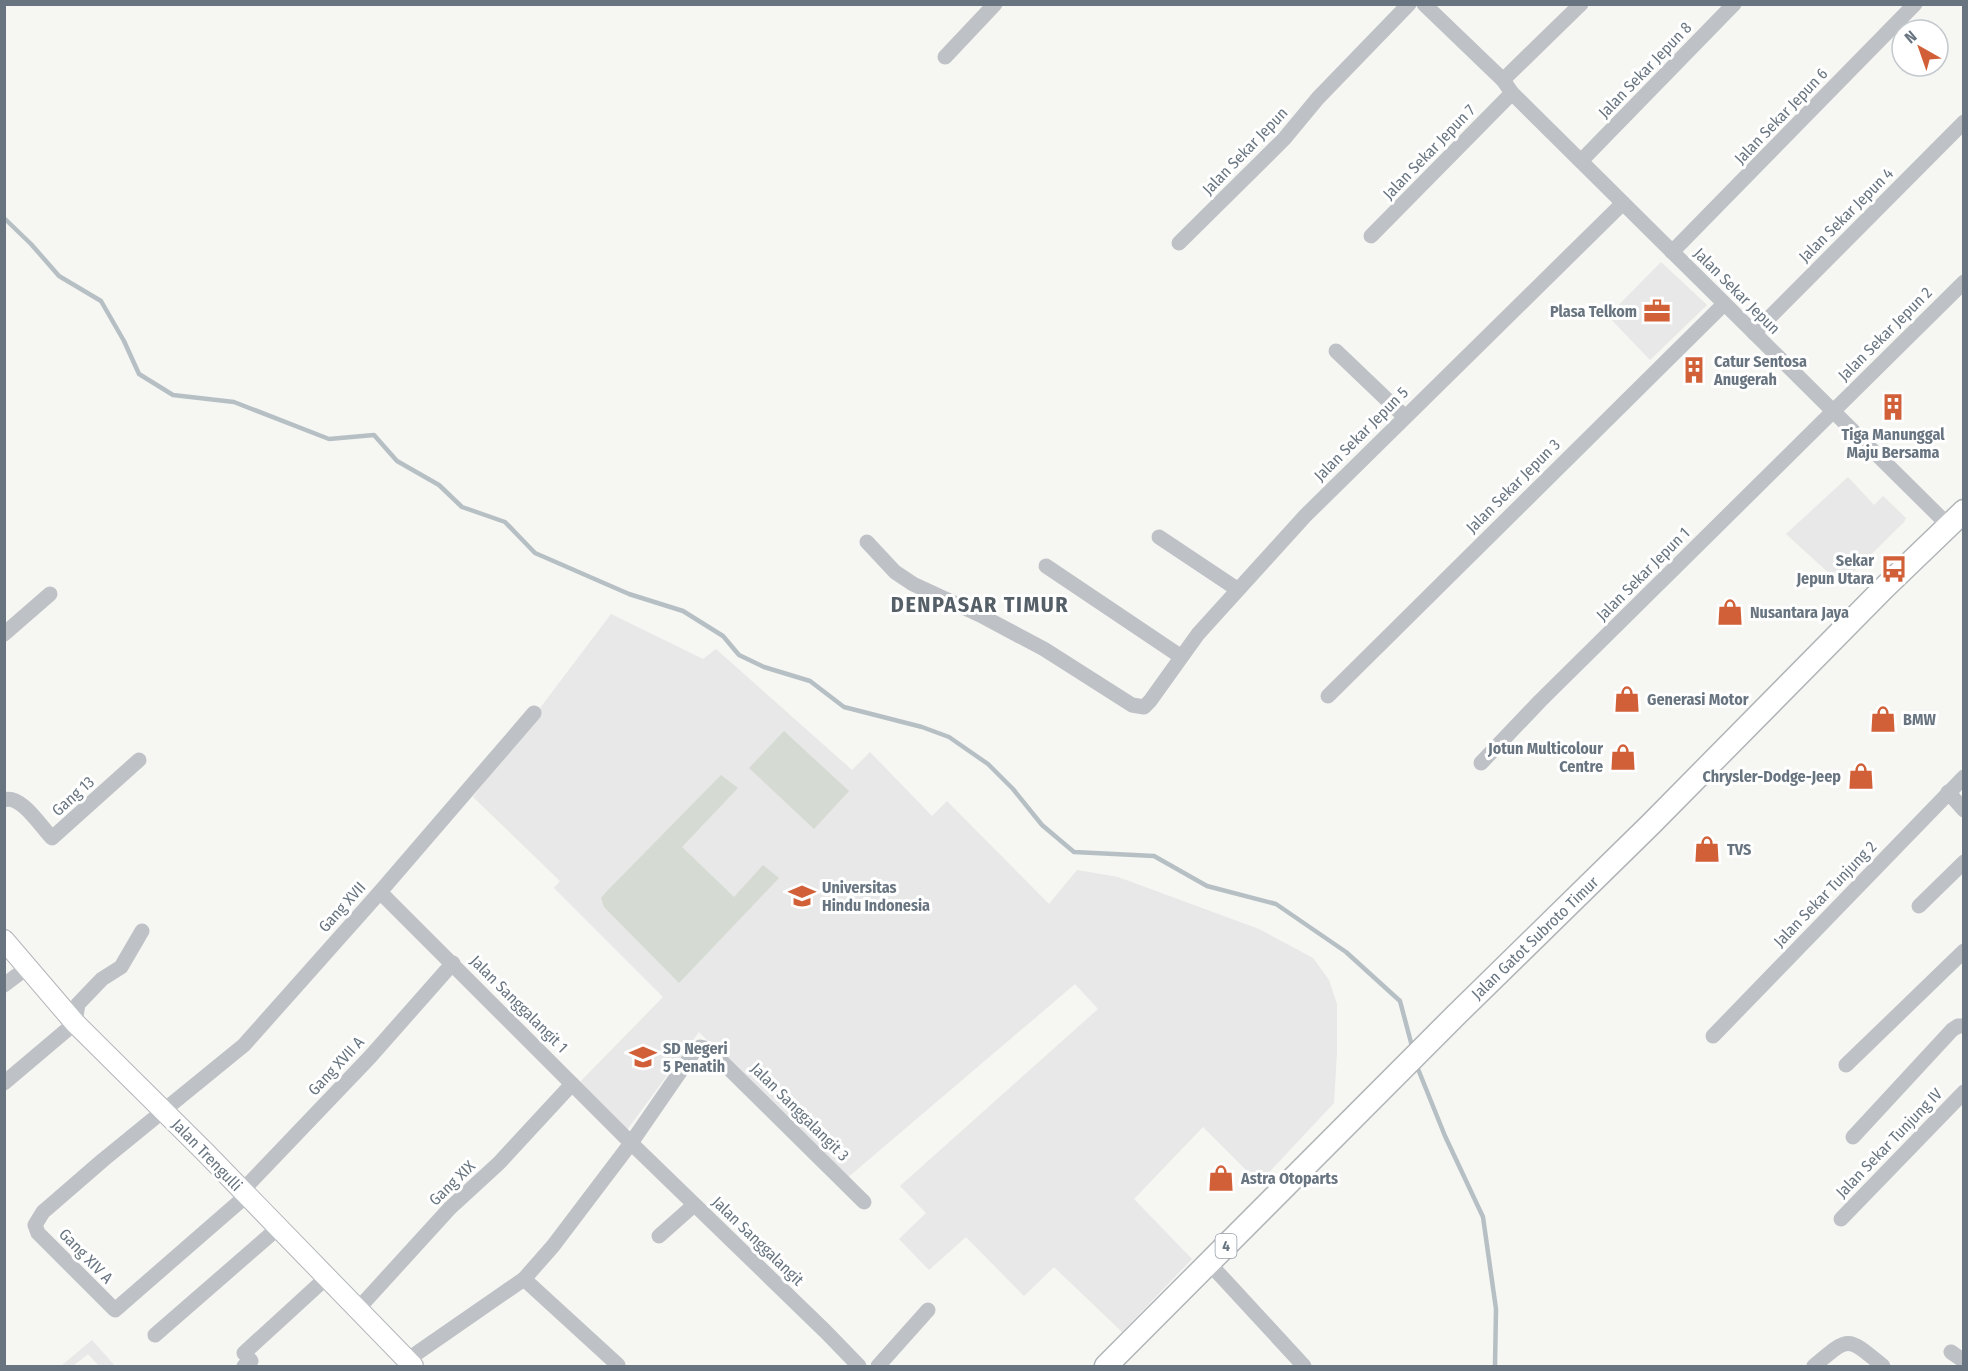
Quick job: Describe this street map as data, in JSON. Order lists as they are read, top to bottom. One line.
{"streets":{"highway":["Jalan Gatot Subroto Timur","4"],"main road":["Jalan Trengulli"],"street":["Jalan Sekar Jepun 8","Jalan Sekar Jepun 6","Jalan Sekar Jepun","Jalan Sekar Jepun 7","Jalan Sekar Jepun 4","Jalan Sekar Jepun 2","Jalan Sekar Jepun 5","Jalan Sekar Jepun 3","Jalan Sekar Jepun 1","Gang 13","Jalan Sekar Tunjung 2","Gang XVII","Jalan Sanggalangit 1","Gang XVII A","Jalan Sanggalangit 3","Jalan Sekar Tunjung IV","Gang XIX","Jalan Sanggalangit","Gang XIV A"]},"crossings":[["Jalan Sekar Jepun 8","Jalan Sekar Jepun"],["Jalan Sekar Jepun 6","Jalan Sekar Jepun"],["Jalan Sekar Jepun","Jalan Sekar Jepun 7"],["Jalan Sekar Jepun","Jalan Sekar Jepun 4"],["Jalan Sekar Jepun","Jalan Sekar Jepun 2"],["Jalan Sekar Jepun","Jalan Sekar Jepun 5"],["Jalan Sekar Jepun","Jalan Sekar Jepun 3"],["Jalan Sekar Jepun","Jalan Sekar Jepun 1"],["Jalan Sekar Jepun","Jalan Gatot Subroto Timur"],["Jalan Sekar Jepun 2","Jalan Sekar Jepun 1"],["Gang XVII","Jalan Sanggalangit 1"],["Gang XVII","Jalan Trengulli"],["Gang XVII","Gang XIV A"],["Jalan Sanggalangit 1","Gang XVII A"],["Jalan Sanggalangit 1","Jalan Sanggalangit 3"],["Jalan Sanggalangit 1","Gang XIX"],["Jalan Sanggalangit 1","Jalan Sanggalangit"],["Gang XVII A","Jalan Trengulli"],["Gang XVII A","Gang XIV A"],["Jalan Sanggalangit 3","Jalan Sanggalangit"],["Jalan Trengulli","Gang XIX"],["Jalan Trengulli","Gang XIV A"]],"districts":["DENPASAR TIMUR"],"places":{"office":["Plasa Telkom"],"building":["Catur Sentosa Anugerah","Tiga Manunggal Maju Bersama"],"bus stop":["Sekar Jepun Utara"],"shop":["Nusantara Jaya","Generasi Motor","BMW","Jotun Multicolour Centre","Chrysler-Dodge-Jeep","TVS","Astra Otoparts"],"school or university":["Universitas Hindu Indonesia","SD Negeri 5 Penatih"]},"north":"top left"}
